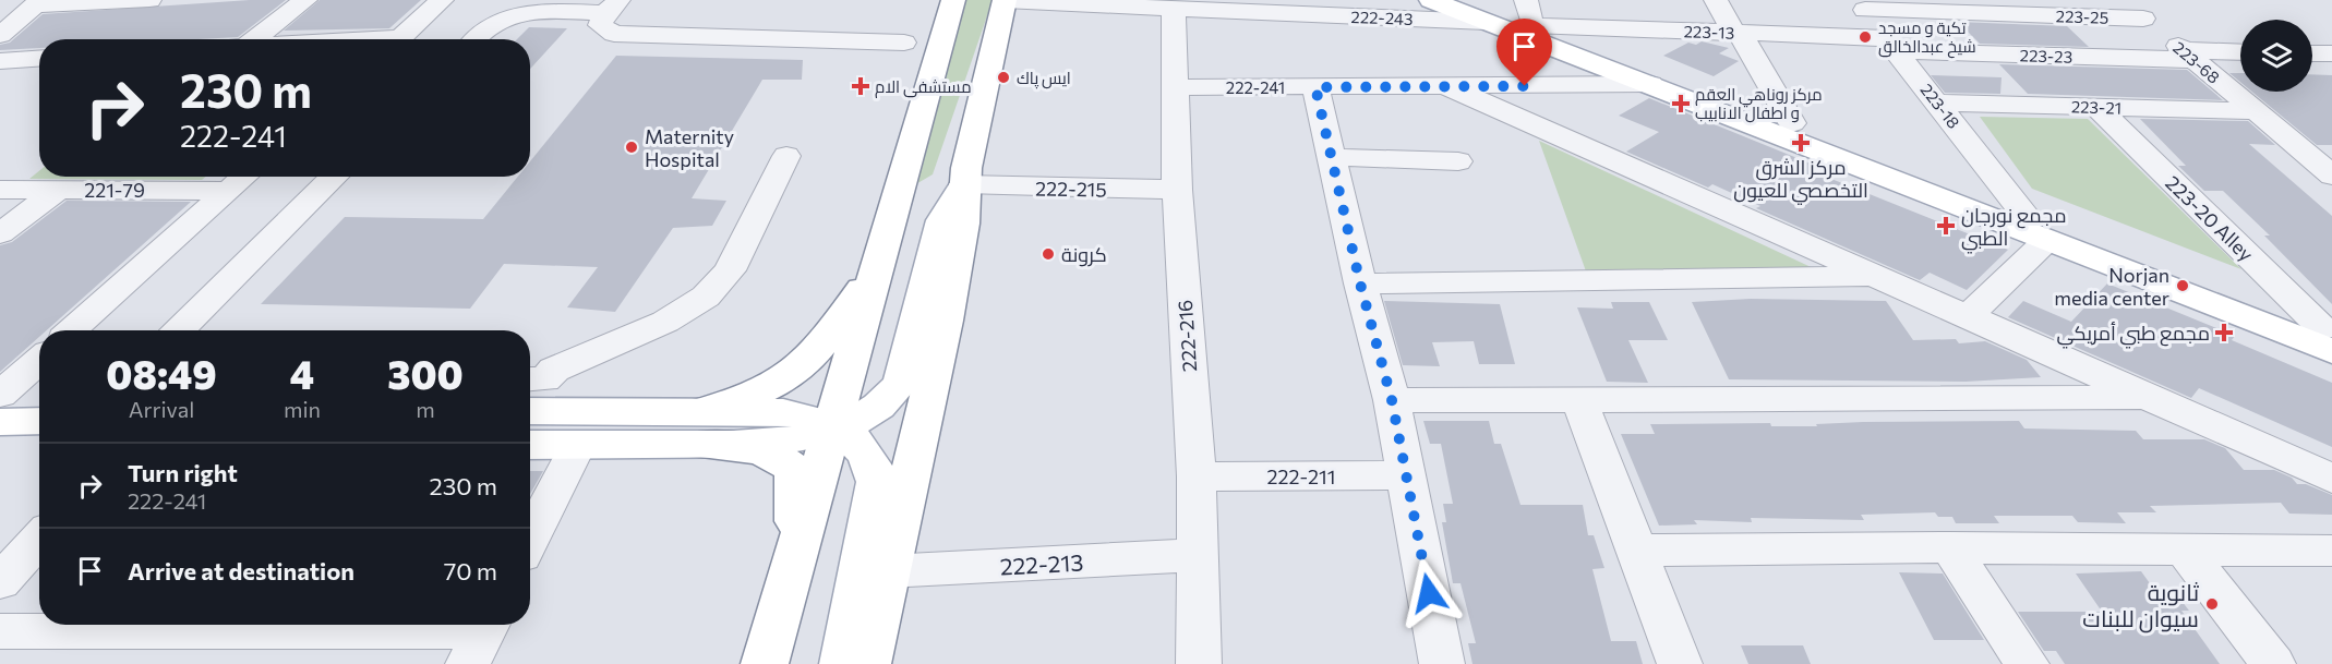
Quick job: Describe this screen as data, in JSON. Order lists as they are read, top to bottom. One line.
{"streets":{"street":["223-25","222-243","223-13","223-23","223-68","222-241","223-18","223-21","222-215","221-79","223-20 Alley","222-216","222-211","222-213"]},"crossings":[["223-25","223-68"],["223-25","223-18"],["222-243","222-216"],["223-13","223-23"],["223-13","223-18"],["223-23","223-68"],["223-23","223-18"],["223-68","223-21"],["222-241","222-216"],["223-18","223-21"],["223-21","223-20 Alley"],["222-215","222-216"],["222-216","222-211"],["222-216","222-213"]],"places":{"other":["تكية و مسجد شيخ عبدالخالق","ايس پاك","Maternity Hospital","كرونة","Norjan media center","ثانوية سيوان للبنات"],"health":["مستشفى الام","مركز روناهي العقم و اطفال الانابيب","مركز الشرق التخصصي للعيون","مجمع نورجان الطبي","مجمع طبي أمریکي"]},"page":{"turn":["230 m","222-241"],"eta":["08:49","Arrival","4","min","300","m"],"list":[{"name":"Turn right","note":"222-241","value":"230 m"},{"name":"Arrive at destination","value":"70 m"}]}}
